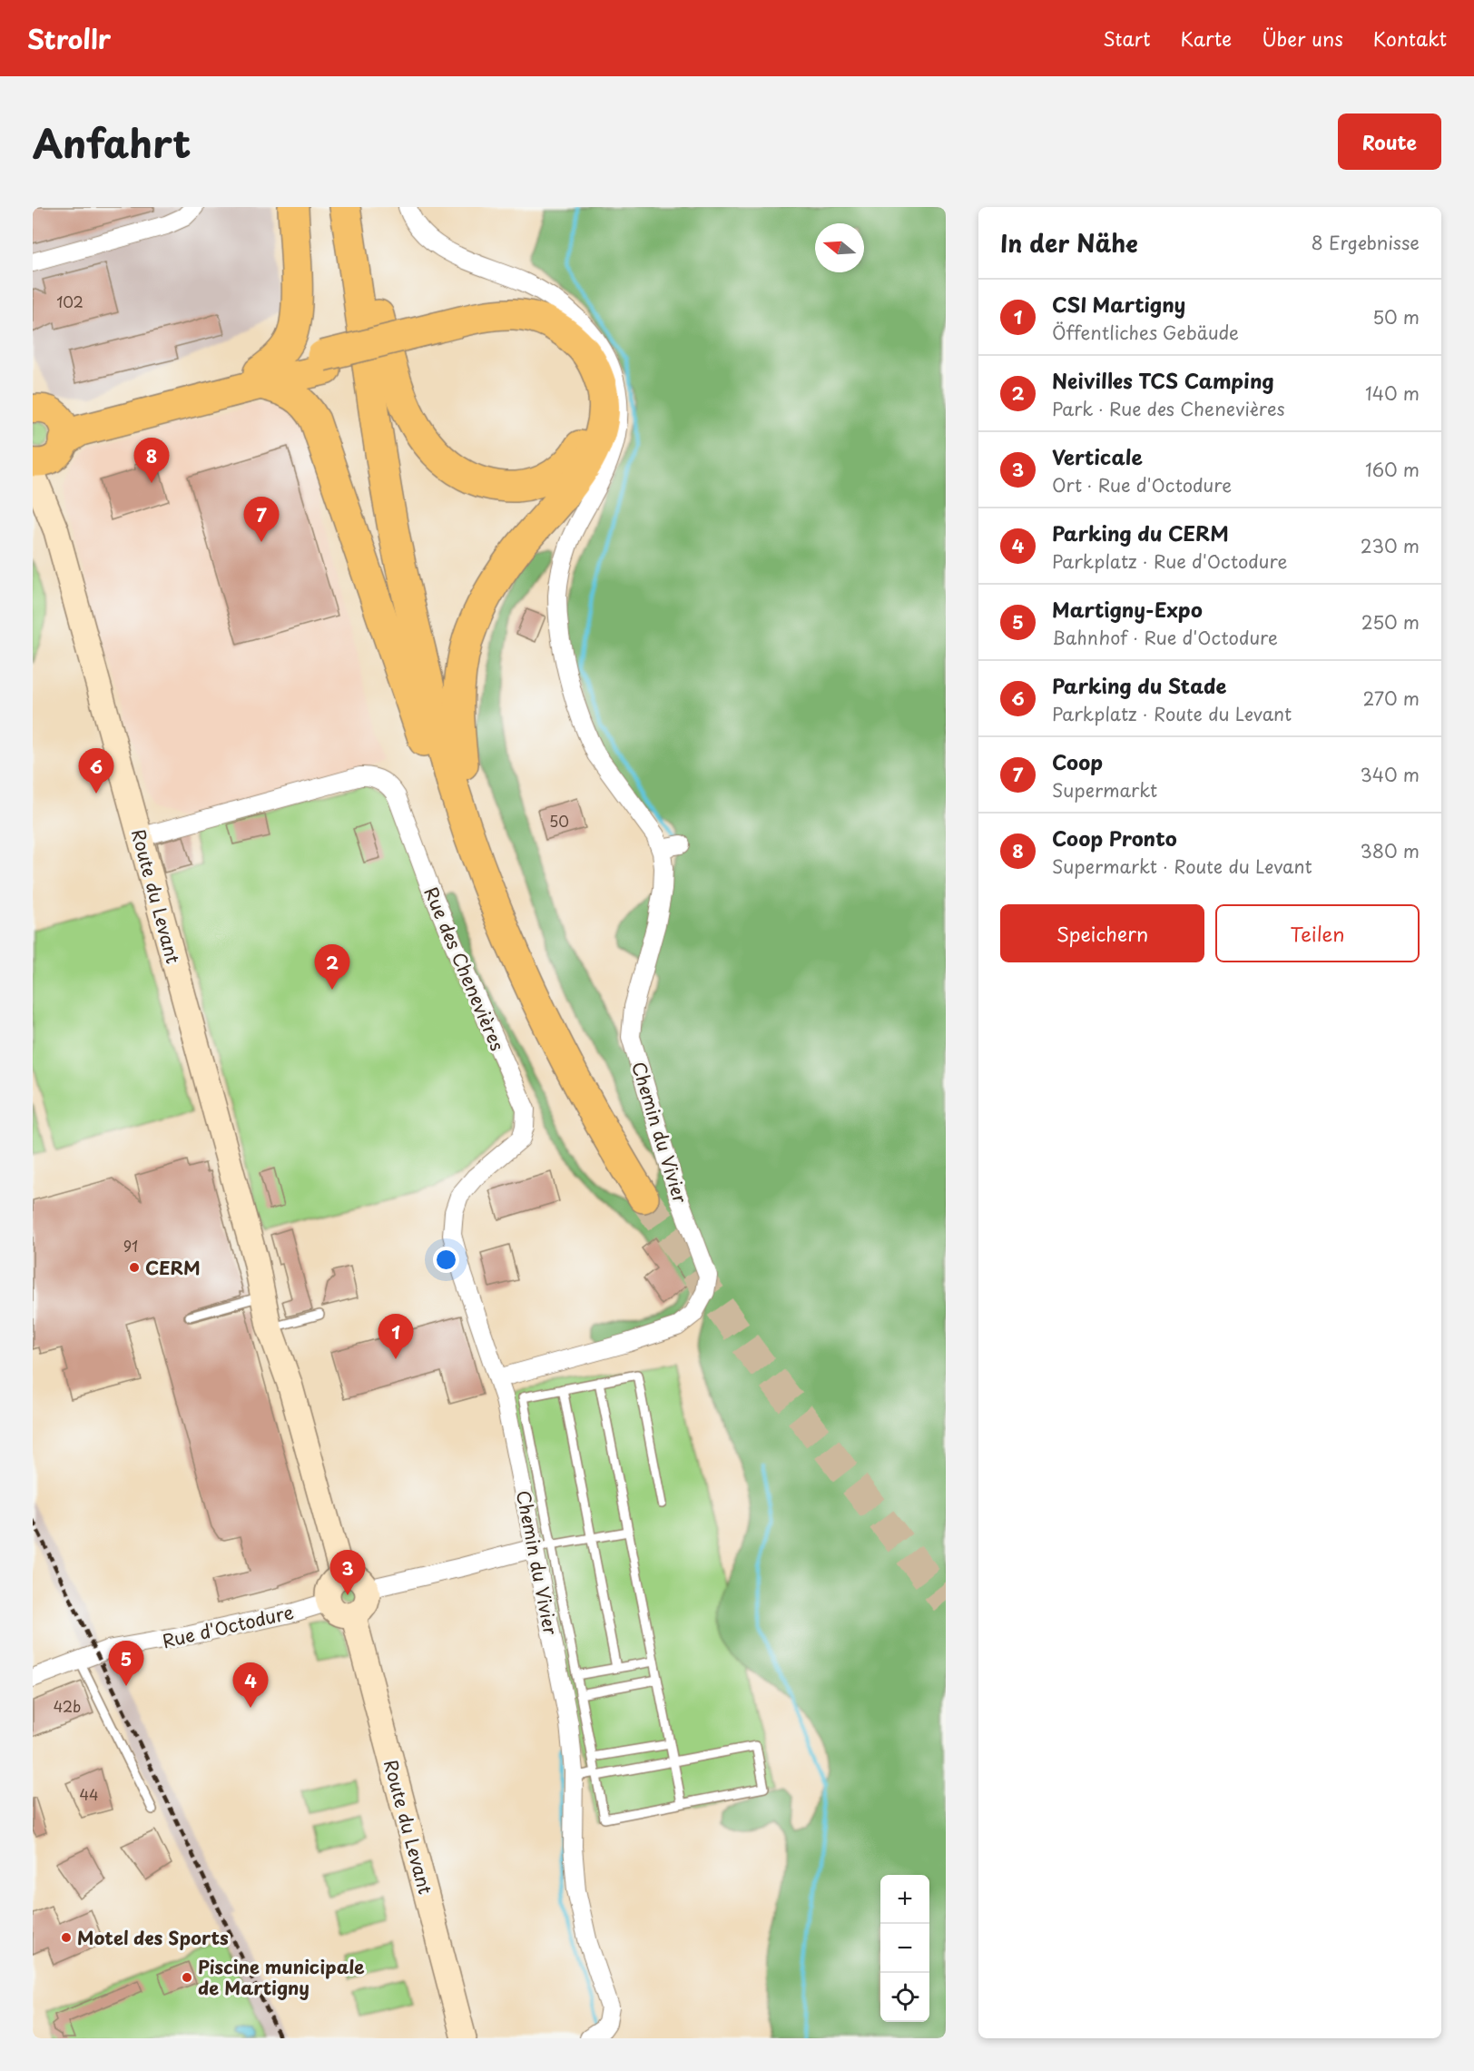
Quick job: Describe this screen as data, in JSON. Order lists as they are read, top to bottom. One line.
{"streets":{"street":["Route du Levant","Rue des Chenevières","Chemin du Vivier","Rue d'Octodure"]},"crossings":[["Route du Levant","Rue des Chenevières"],["Route du Levant","Rue d'Octodure"],["Rue des Chenevières","Chemin du Vivier"]],"places":["CERM","Motel des Sports","Piscine municipale de Martigny"],"house_numbers":["102","50","91","42b","44"],"north":"left","page":{"header":"Strollr","nav":["Start","Karte","Über uns","Kontakt"],"title":"Anfahrt","buttons":["Route",["Speichern","Teilen"]],"heading":["In der Nähe","8 Ergebnisse"],"list":[{"mark":"1","name":"CSI Martigny","note":"Öffentliches Gebäude","value":"50 m"},{"mark":"2","name":"Neivilles TCS Camping","note":"Park · Rue des Chenevières","value":"140 m"},{"mark":"3","name":"Verticale","note":"Ort · Rue d'Octodure","value":"160 m"},{"mark":"4","name":"Parking du CERM","note":"Parkplatz · Rue d'Octodure","value":"230 m"},{"mark":"5","name":"Martigny-Expo","note":"Bahnhof · Rue d'Octodure","value":"250 m"},{"mark":"6","name":"Parking du Stade","note":"Parkplatz · Route du Levant","value":"270 m"},{"mark":"7","name":"Coop","note":"Supermarkt","value":"340 m"},{"mark":"8","name":"Coop Pronto","note":"Supermarkt · Route du Levant","value":"380 m"}],"pins":["8","7","6","2","1","3","5","4"],"map_buttons":["+","−"]}}
